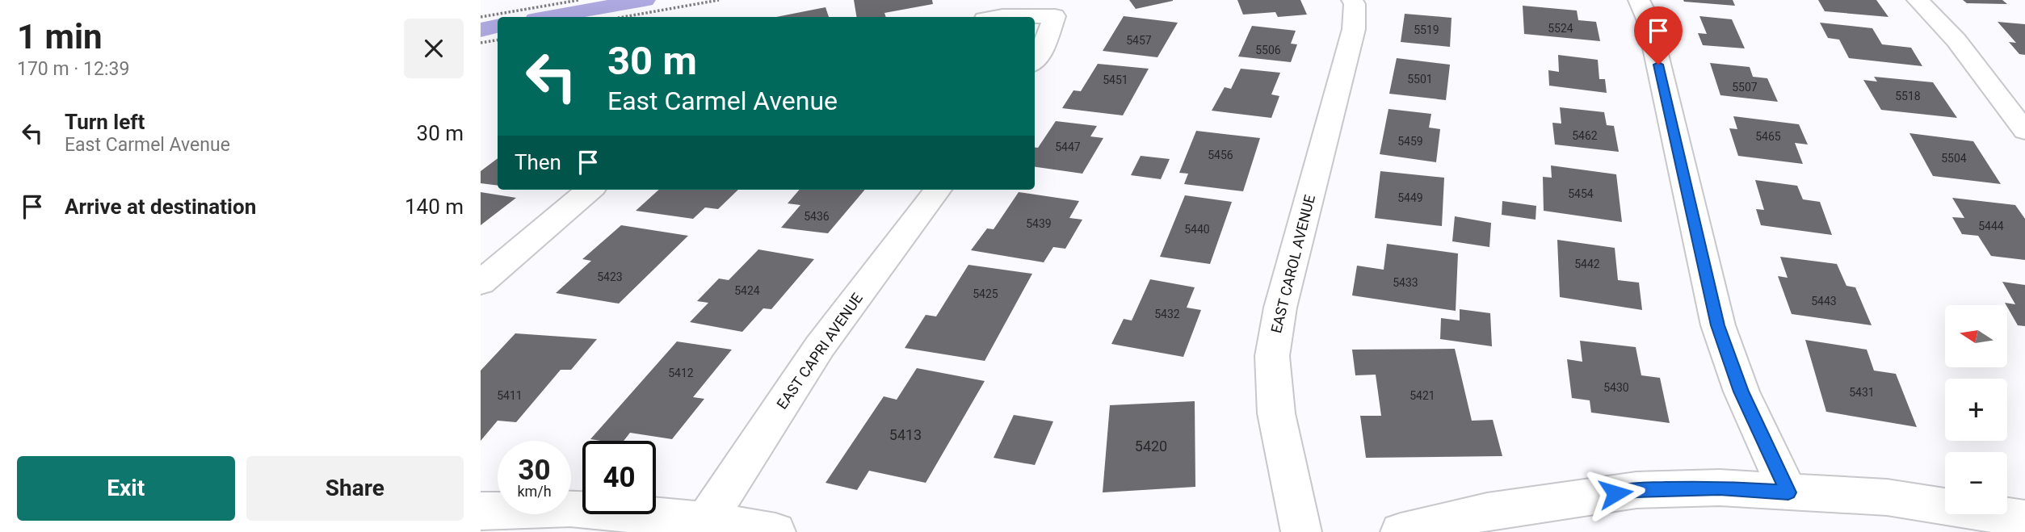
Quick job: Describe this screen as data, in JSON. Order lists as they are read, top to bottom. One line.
{"streets":{"street":["EAST CAROL AVENUE","EAST CAPRI AVENUE"]},"house_numbers":["5524","5519","5457","5506","5501","5451","5507","5518","5462","5465","5459","5447","5456","5504","5454","5449","5436","5439","5444","5440","5442","5423","5433","5424","5425","5443","5432","5412","5430","5431","5411","5421","5413","5420"],"north":"left","page":{"heading":["1 min","170 m · 12:39"],"turn":["30 m","East Carmel Avenue"],"list":[{"name":"Turn left","note":"East Carmel Avenue","value":"30 m"},{"name":"Arrive at destination","value":"140 m"}],"then":"Then","map_buttons":["+","−"],"speed":"30 km/h","limit":"40","buttons":["Exit","Share"]}}
